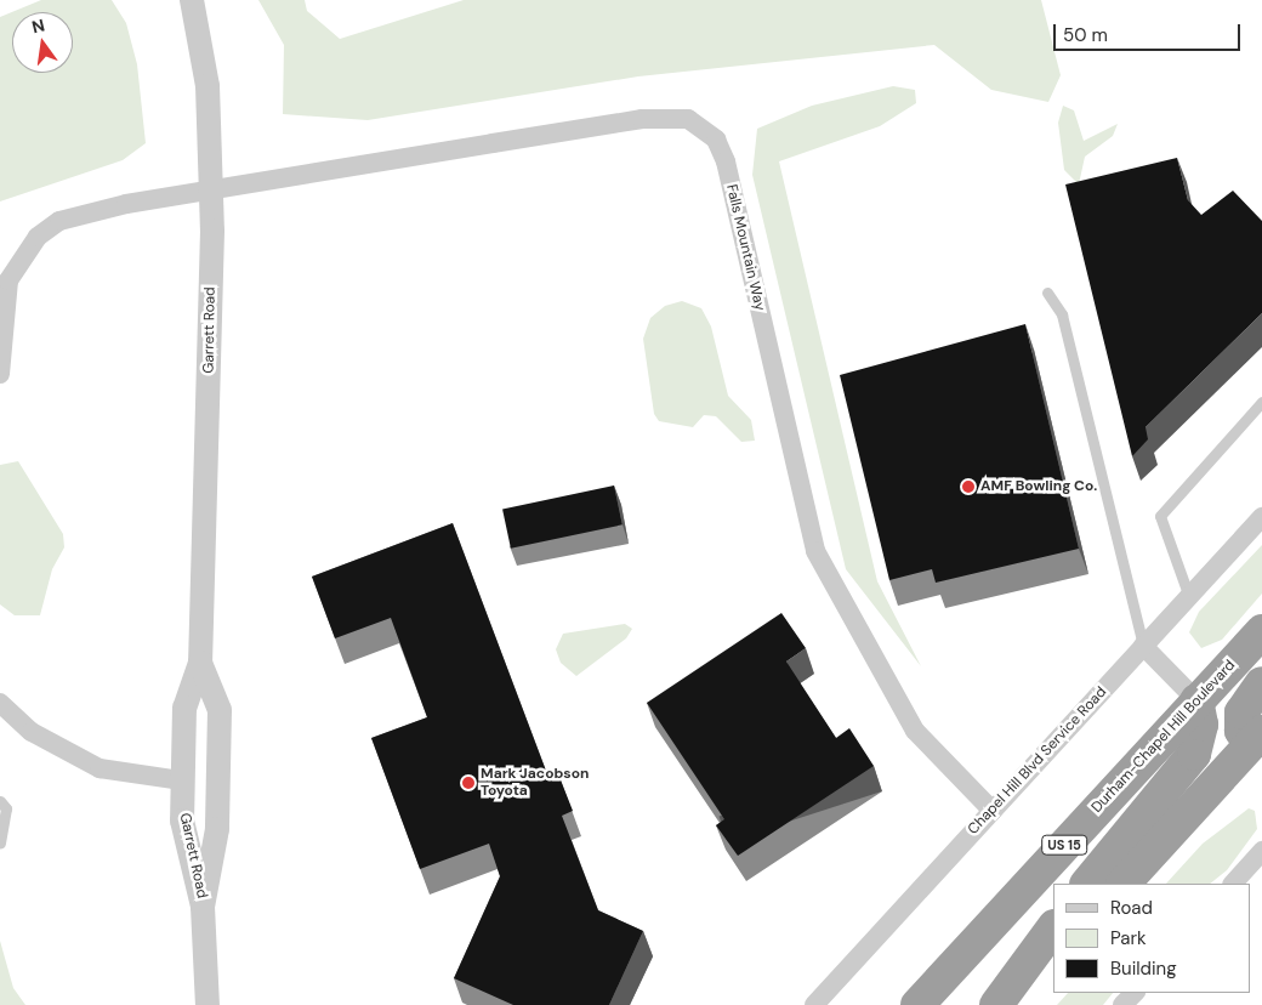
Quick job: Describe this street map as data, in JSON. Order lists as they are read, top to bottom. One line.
{"streets":{"highway":["Durham-Chapel Hill Boulevard","US 15"],"street":["Falls Mountain Way","Garrett Road","Chapel Hill Blvd Service Road"]},"crossings":[["Falls Mountain Way","Garrett Road"],["Falls Mountain Way","Chapel Hill Blvd Service Road"]],"places":["AMF Bowling Co.","Mark Jacobson Toyota"],"legend":["Road","Park","Building"],"scale_bar":"50 m","north":"top"}
